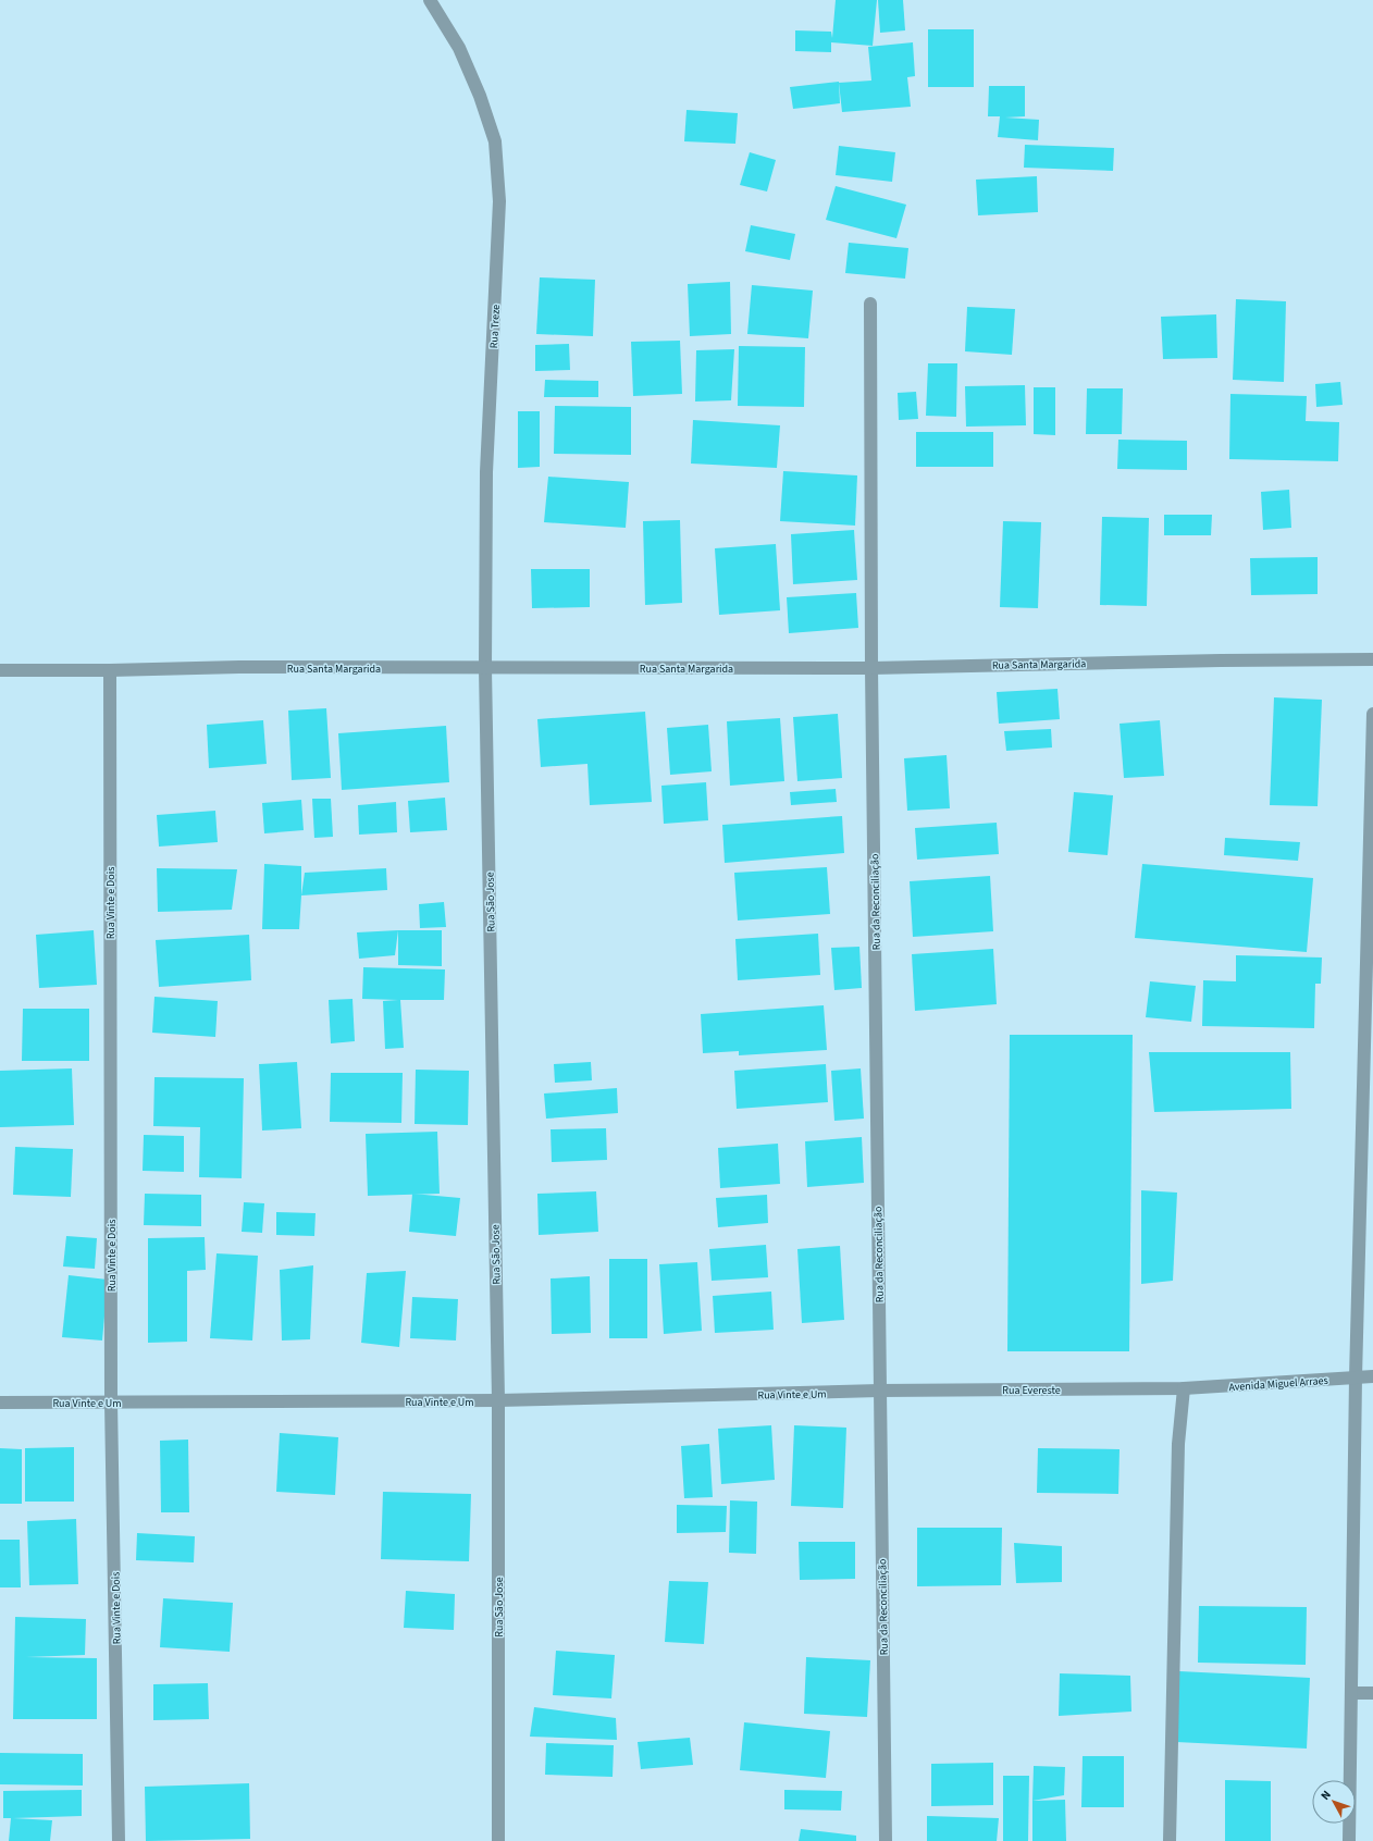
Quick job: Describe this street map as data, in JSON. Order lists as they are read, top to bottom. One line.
{"streets":{"street":["Rua Treze","Rua Santa Margarida","Rua São Jose","Rua da Reconciliação","Rua Vinte e Dois","Avenida Miguel Arraes","Rua Evereste","Rua Vinte e Um"]},"crossings":[["Rua Treze","Rua Santa Margarida"],["Rua Treze","Rua São Jose"],["Rua Santa Margarida","Rua São Jose"],["Rua Santa Margarida","Rua da Reconciliação"],["Rua Santa Margarida","Rua Vinte e Dois"],["Rua São Jose","Rua Vinte e Um"],["Rua da Reconciliação","Rua Evereste"],["Rua da Reconciliação","Rua Vinte e Um"],["Rua Vinte e Dois","Rua Vinte e Um"],["Avenida Miguel Arraes","Rua Evereste"],["Rua Evereste","Rua Vinte e Um"]],"north":"top left"}
